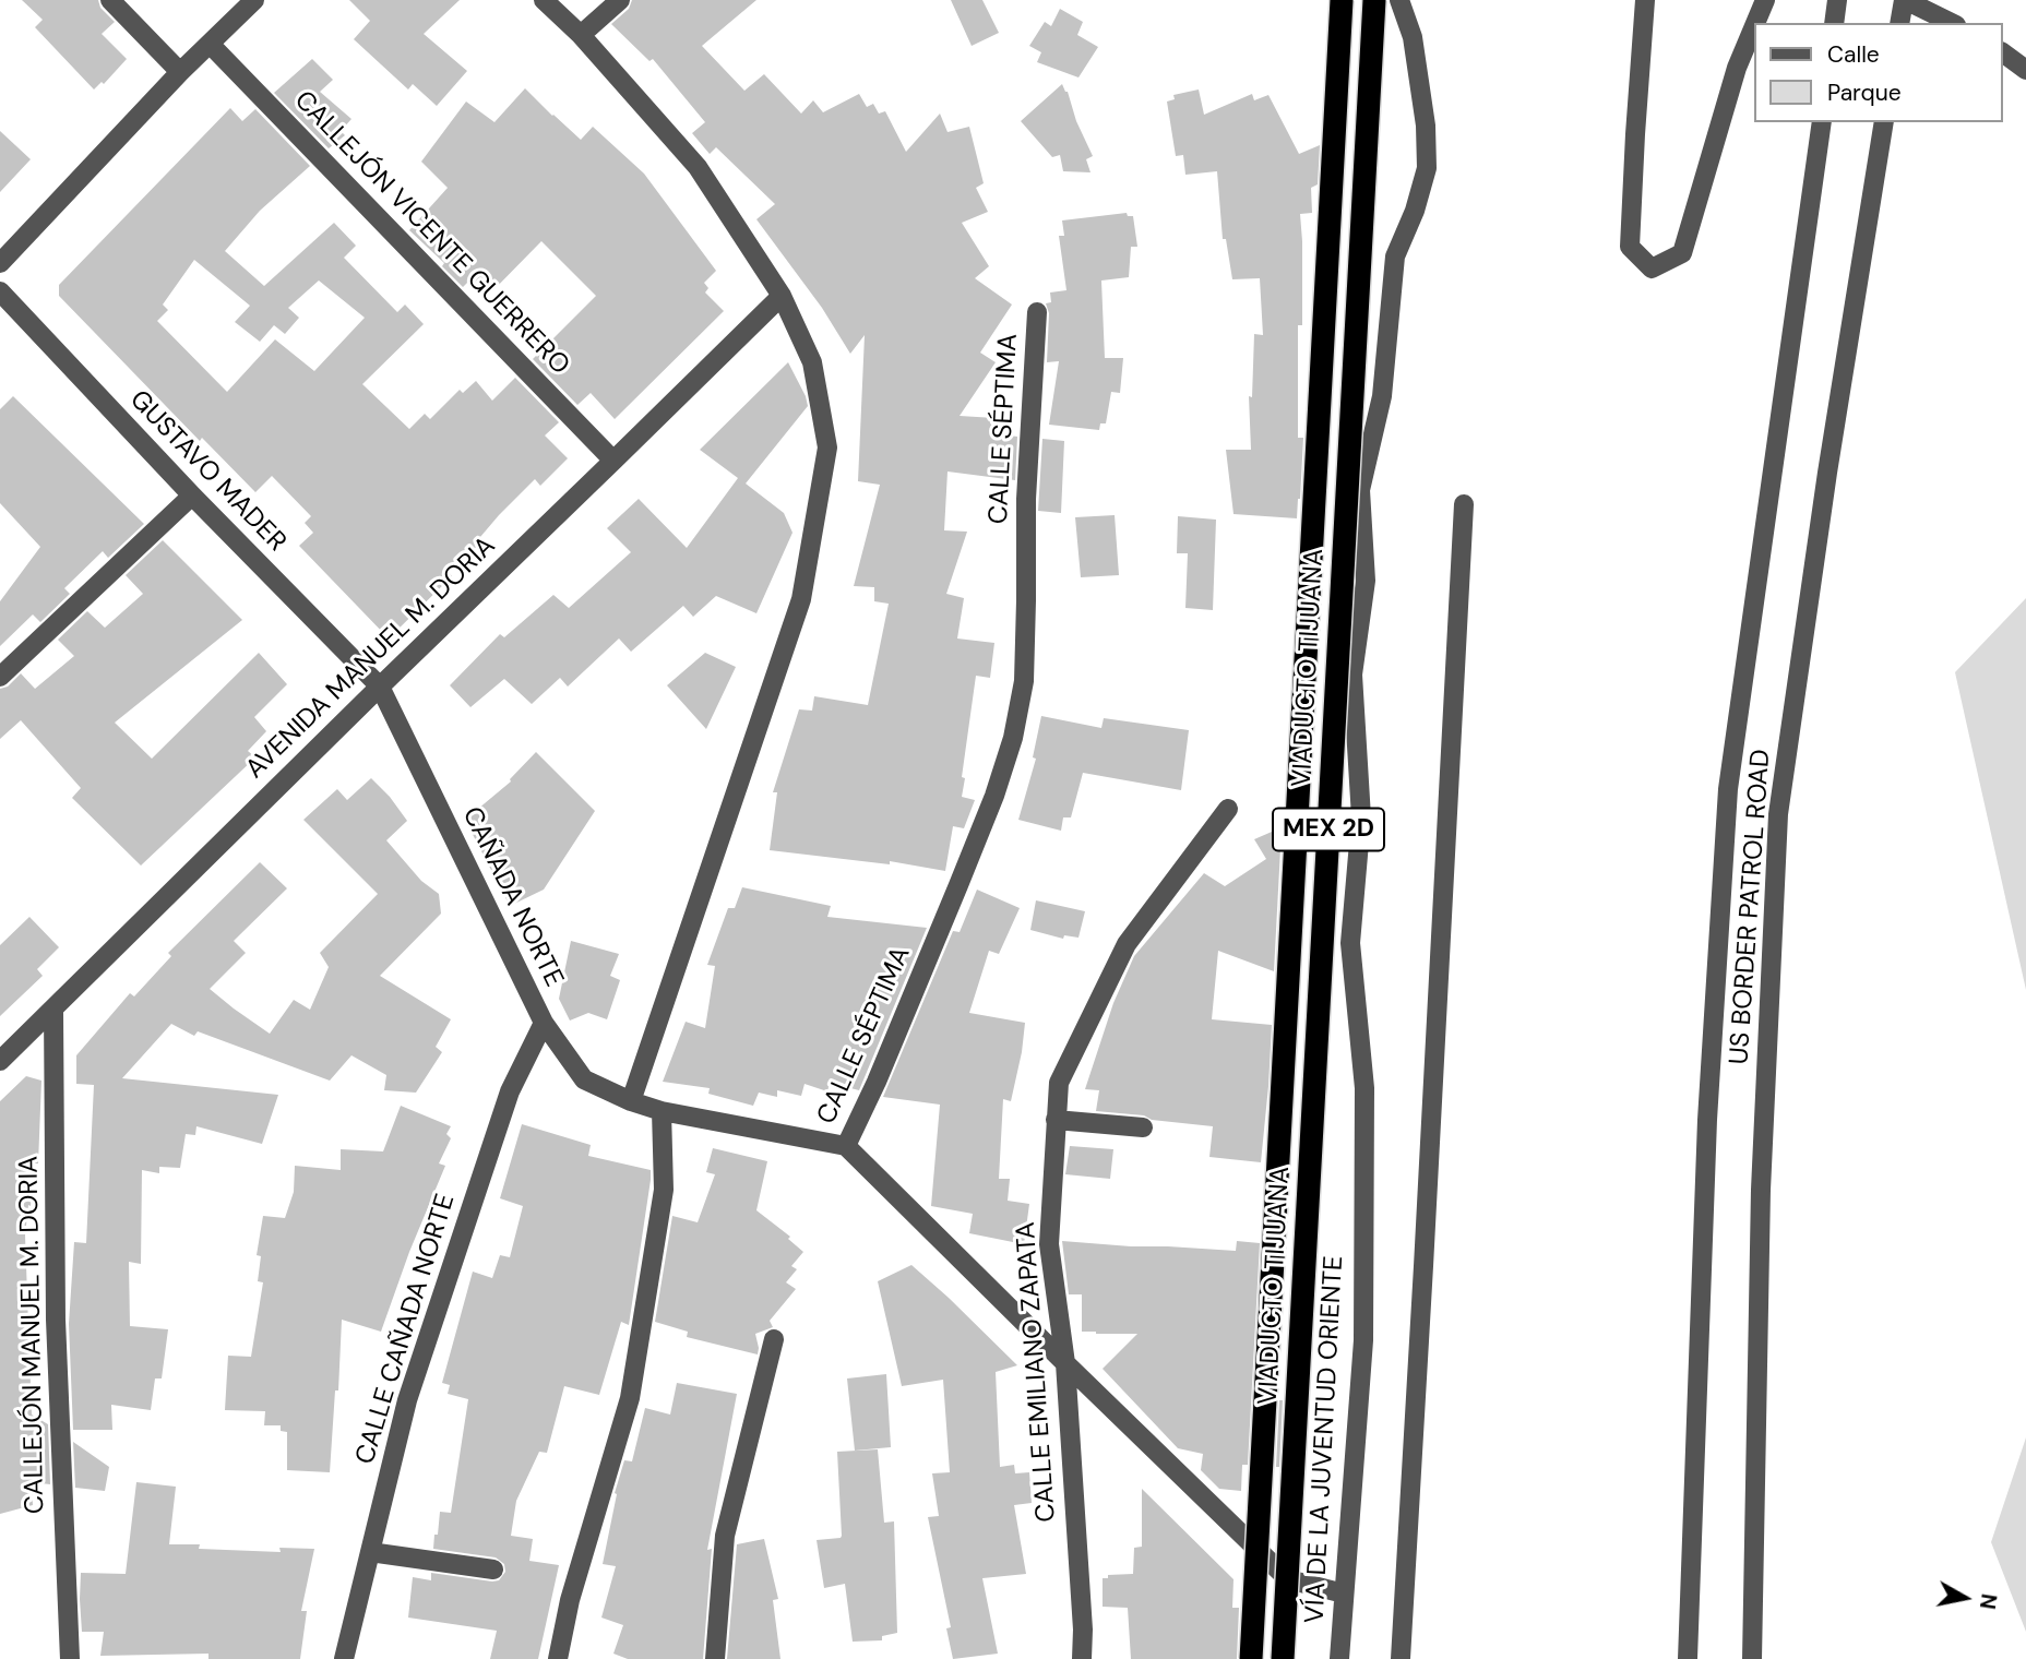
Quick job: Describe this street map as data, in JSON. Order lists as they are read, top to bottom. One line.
{"streets":{"highway":["VIADUCTO TIJUANA","MEX 2D"],"street":["CALLEJÓN VICENTE GUERRERO","CALLE SÉPTIMA","GUSTAVO MADER","AVENIDA MANUEL M. DORIA","CAÑADA NORTE","US BORDER PATROL ROAD","CALLE CAÑADA NORTE","CALLEJÓN MANUEL M. DORIA","CALLE EMILIANO ZAPATA","VÍA DE LA JUVENTUD ORIENTE"]},"crossings":[["CALLEJÓN VICENTE GUERRERO","AVENIDA MANUEL M. DORIA"],["CALLE SÉPTIMA","CAÑADA NORTE"],["GUSTAVO MADER","AVENIDA MANUEL M. DORIA"],["GUSTAVO MADER","CAÑADA NORTE"],["AVENIDA MANUEL M. DORIA","CAÑADA NORTE"],["AVENIDA MANUEL M. DORIA","CALLEJÓN MANUEL M. DORIA"],["CAÑADA NORTE","CALLE CAÑADA NORTE"]],"legend":["Calle","Parque"],"north":"right"}
